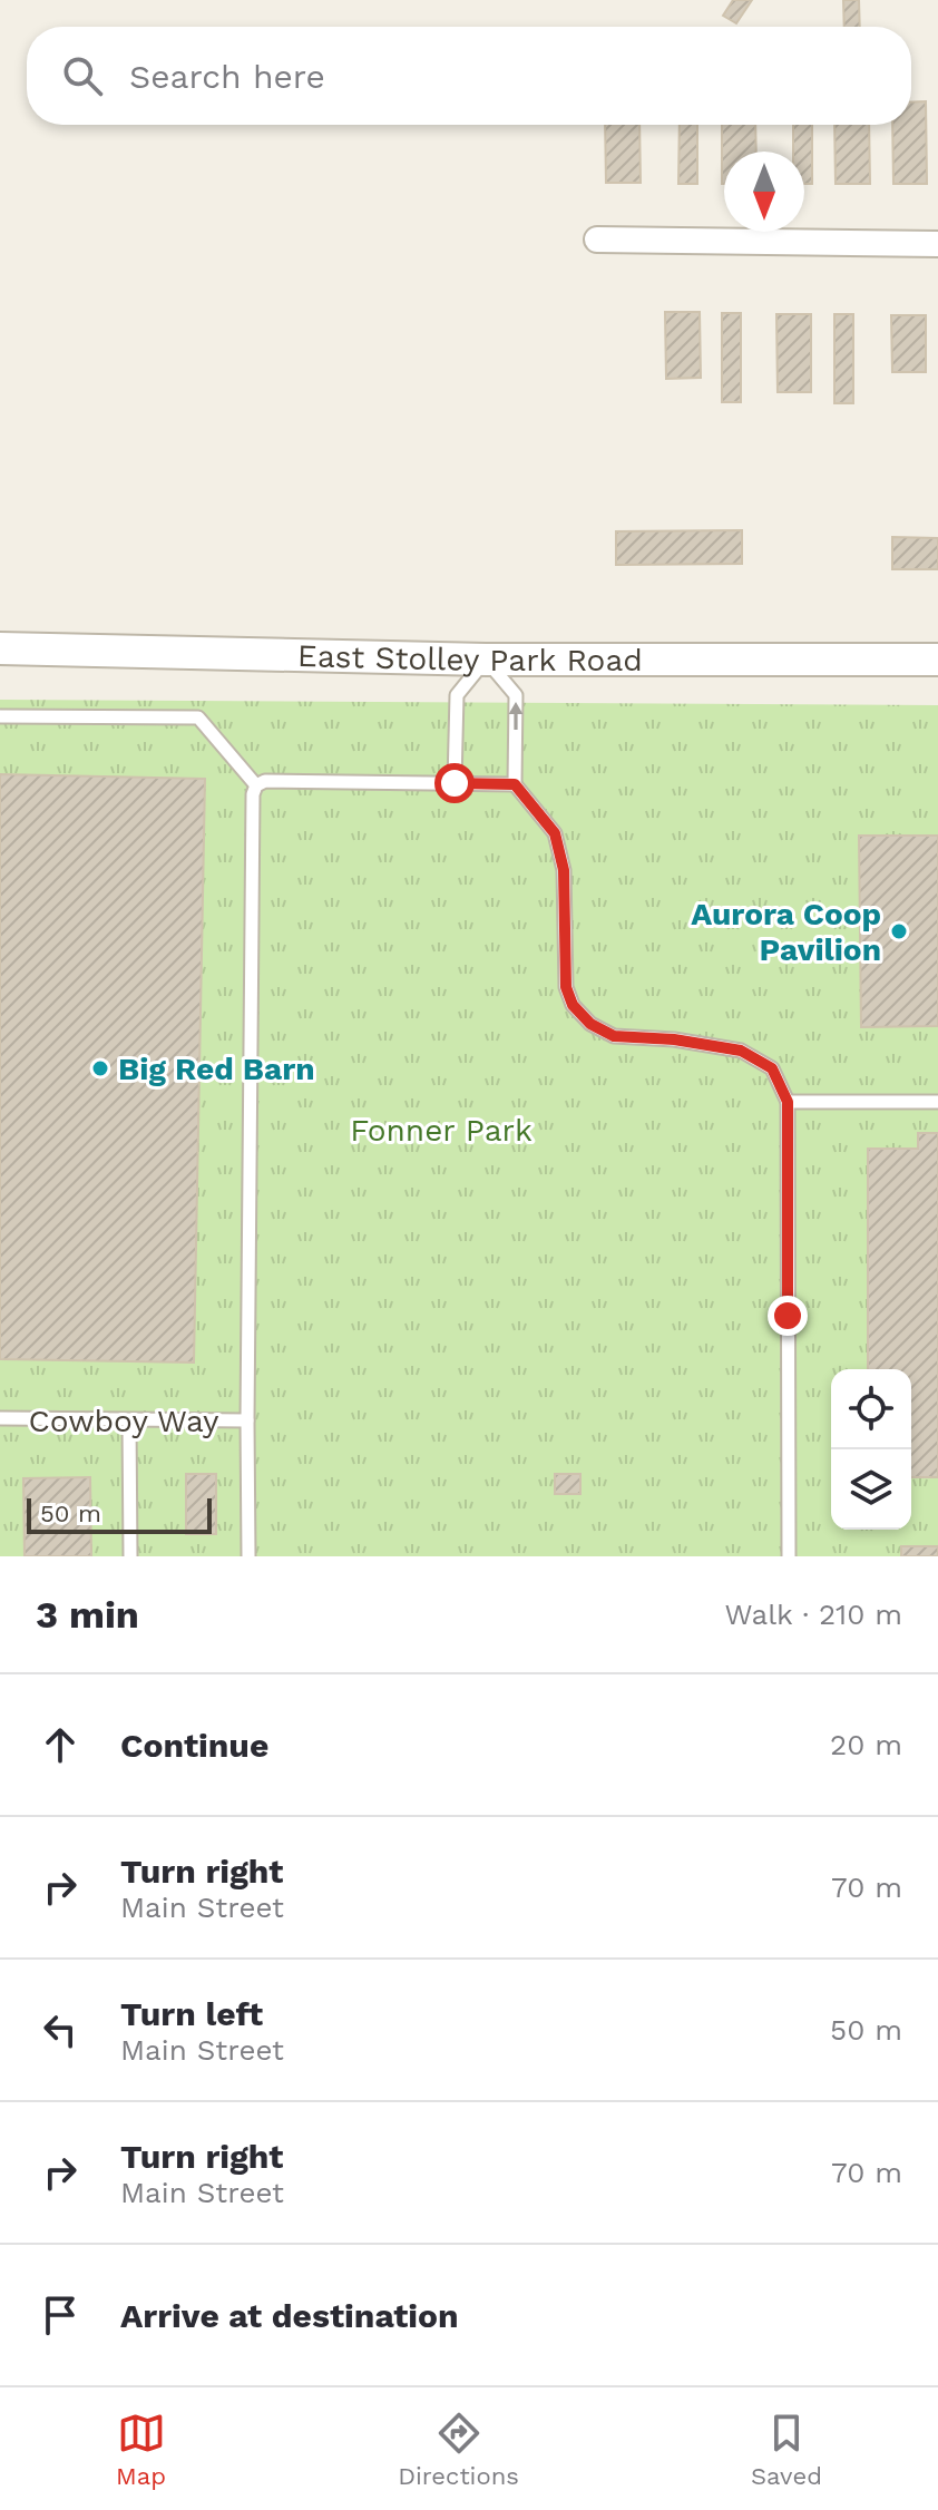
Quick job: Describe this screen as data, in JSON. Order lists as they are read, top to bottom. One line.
{"streets":{"street":["East Stolley Park Road"],"lane":["Cowboy Way"]},"parks":["Fonner Park"],"places":["Aurora Coop Pavilion","Big Red Barn"],"scale_bar":"50 m","north":"bottom","page":{"search":"Search here","scale":"50 m","heading":["3 min","Walk · 210 m"],"list":[["Continue","20 m"],["Turn right","Main Street","70 m"],["Turn left","Main Street","50 m"],["Turn right","Main Street","70 m"],"Arrive at destination"],"nav":["Map","Directions","Saved"]}}
